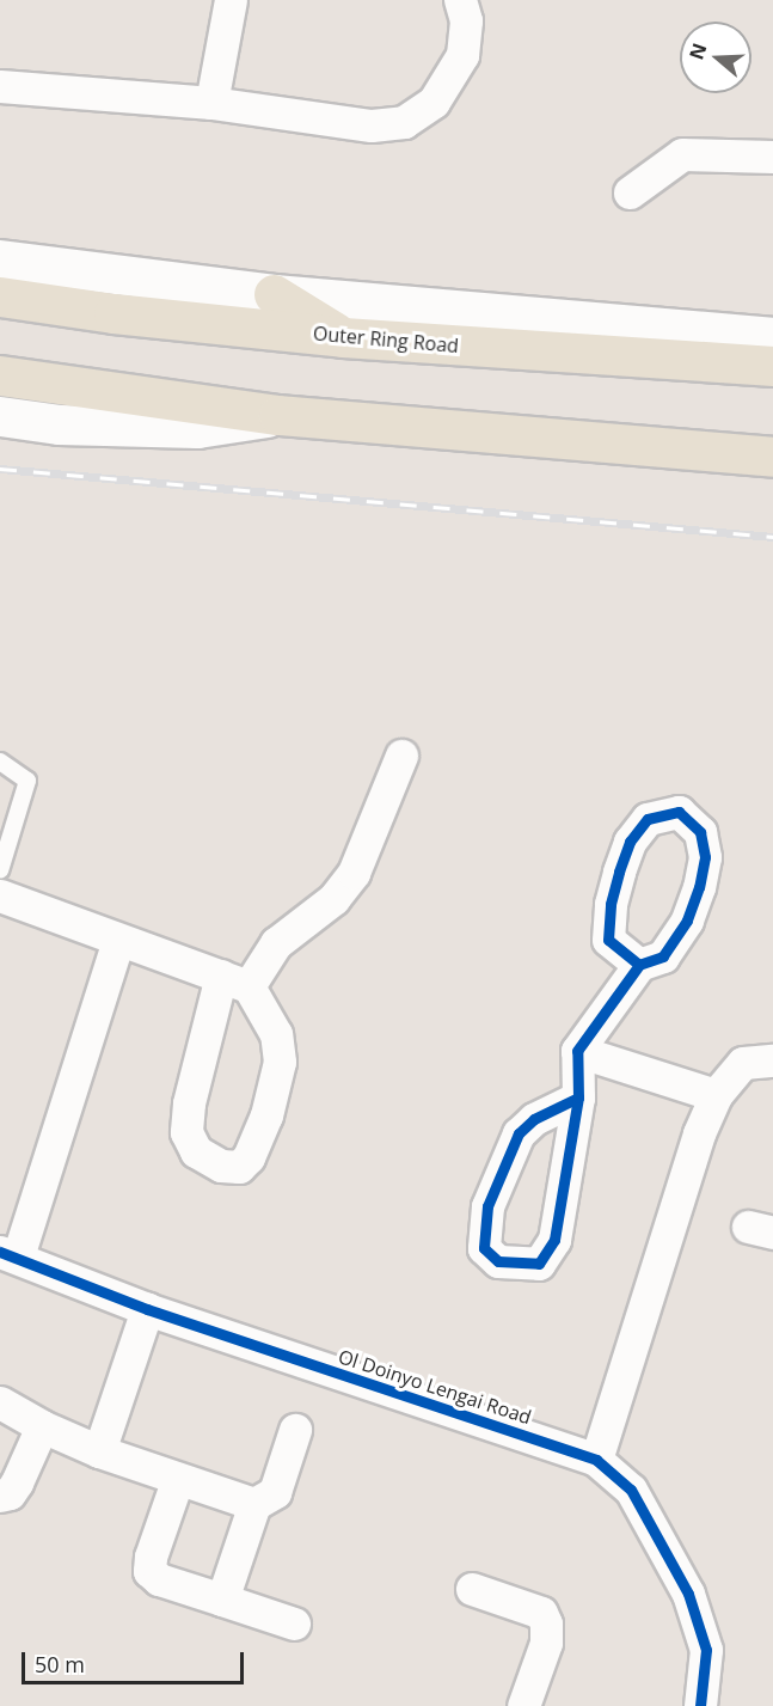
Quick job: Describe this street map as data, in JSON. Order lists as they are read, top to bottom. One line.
{"streets":{"main road":["Outer Ring Road"],"street":["Ol Doinyo Lengai Road"]},"scale_bar":"50 m","north":"left"}
